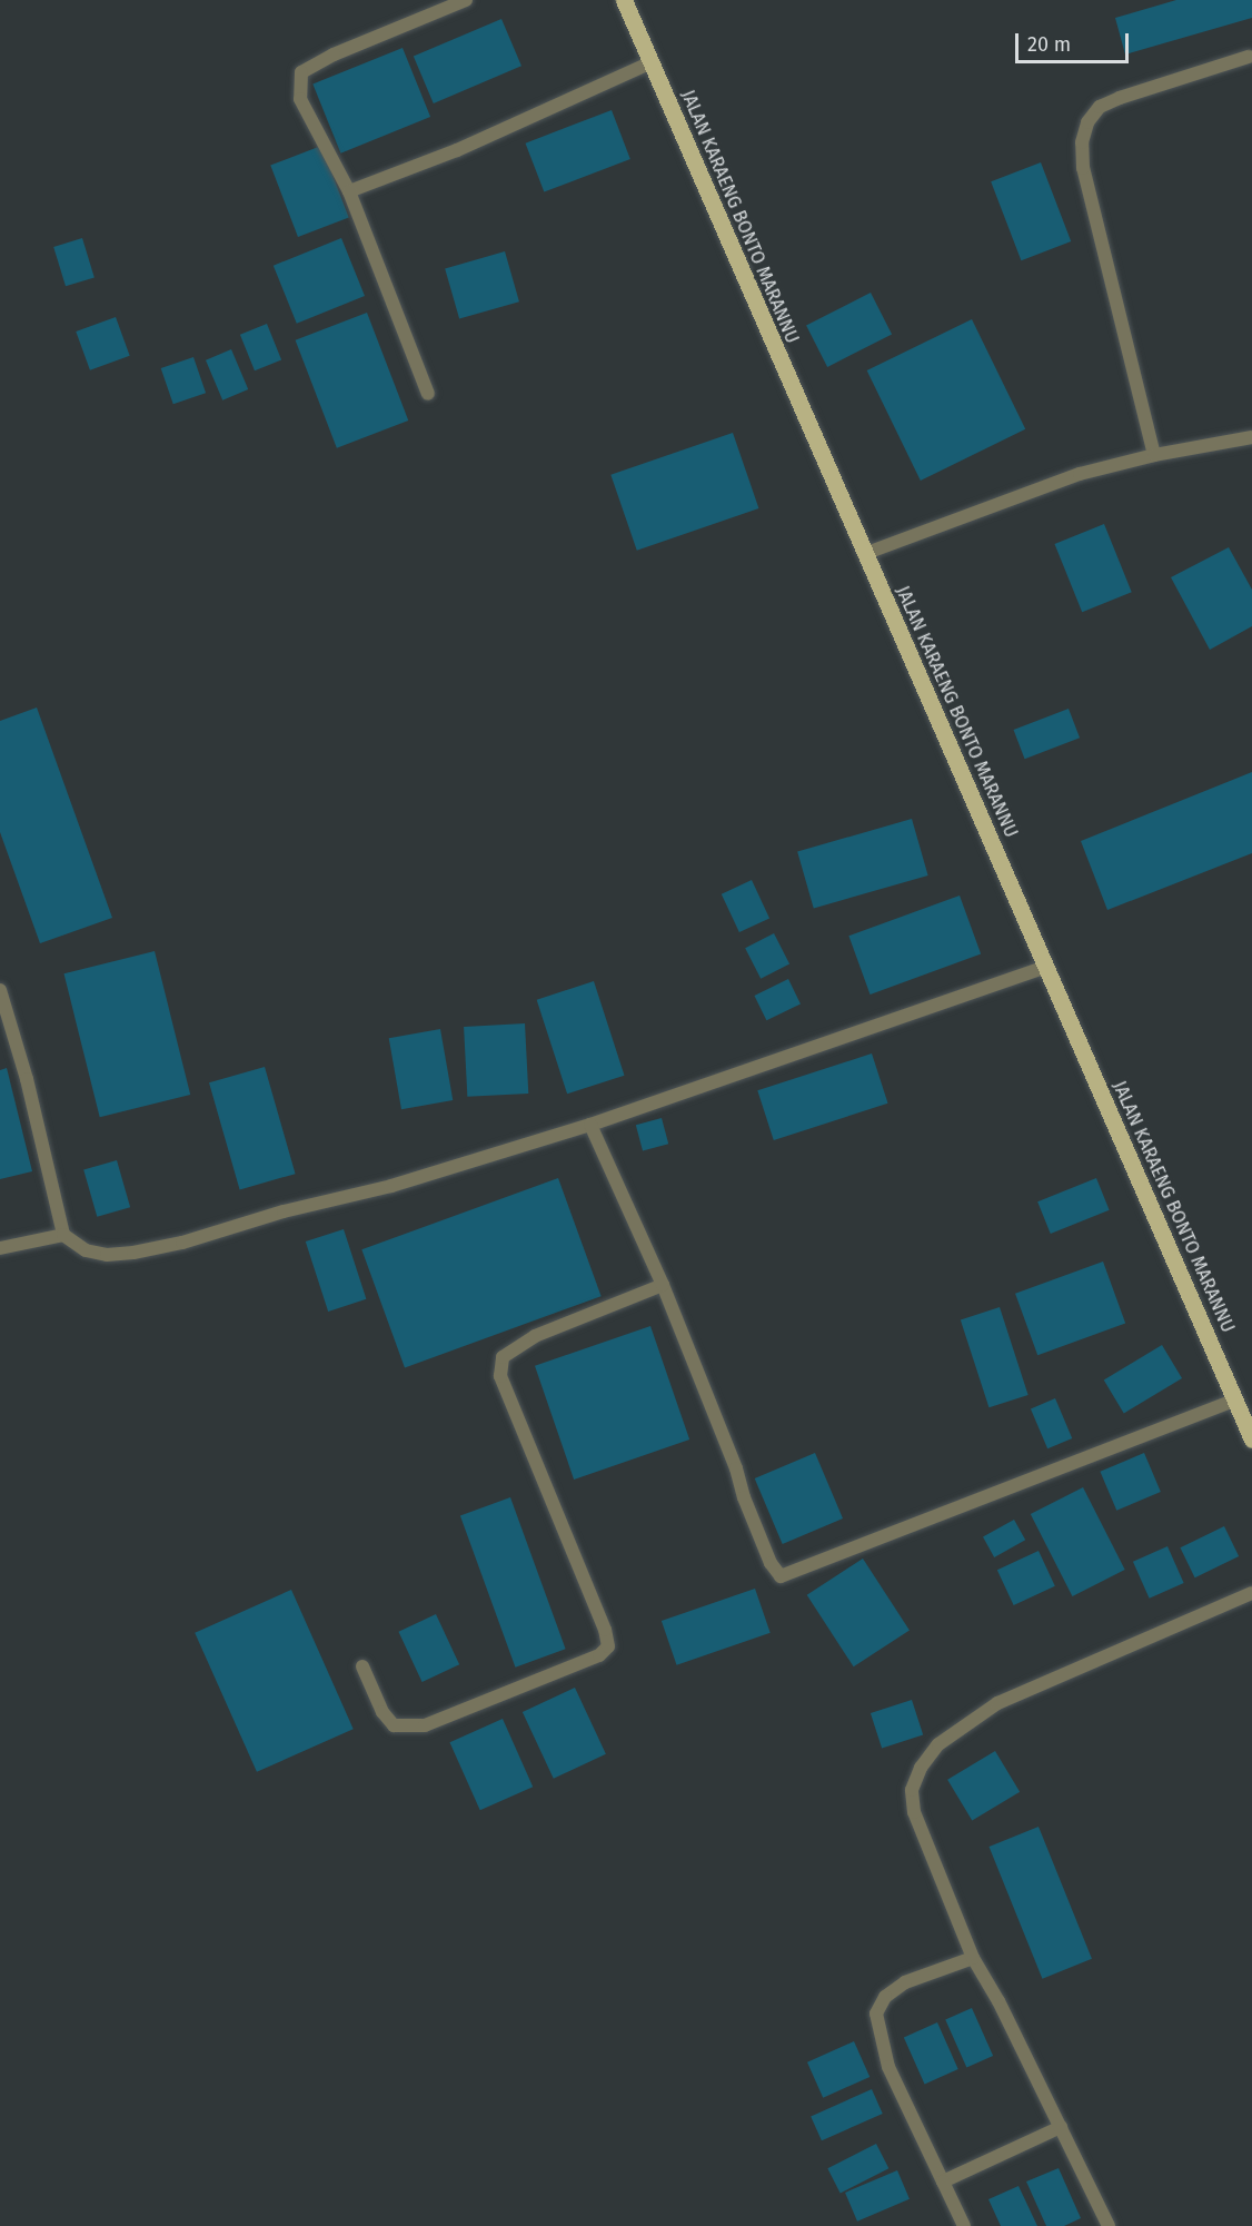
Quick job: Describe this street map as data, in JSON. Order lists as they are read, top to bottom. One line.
{"streets":{"main road":["JALAN KARAENG BONTO MARANNU"]},"scale_bar":"20 m"}
